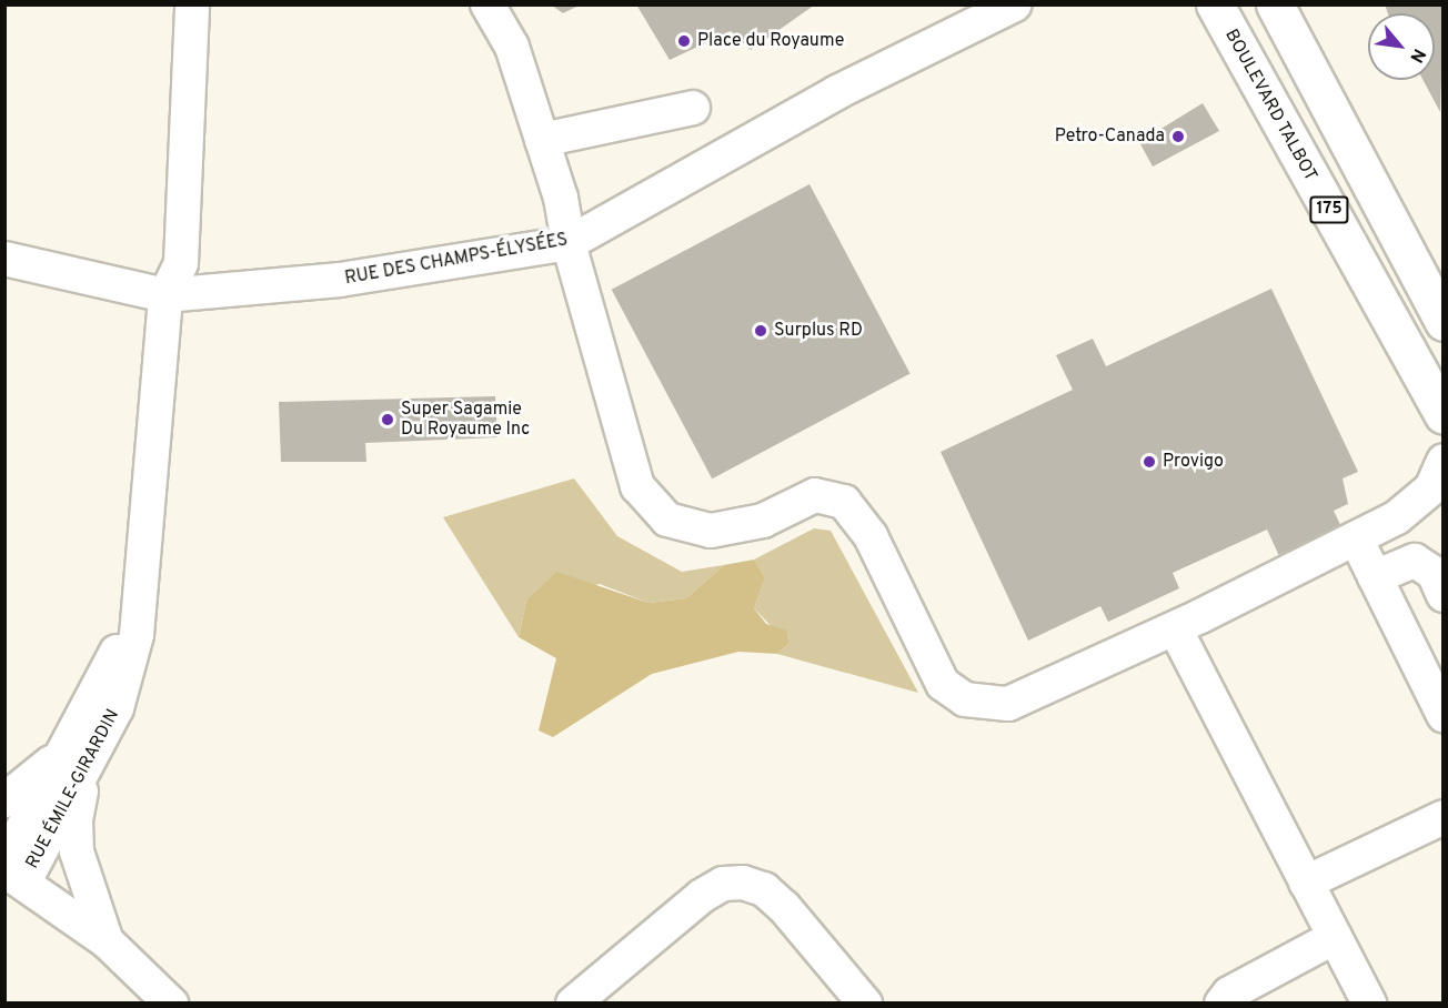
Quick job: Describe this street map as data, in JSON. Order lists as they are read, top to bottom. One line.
{"streets":{"main road":["BOULEVARD TALBOT","175"],"street":["RUE DES CHAMPS-ÉLYSÉES","RUE ÉMILE-GIRARDIN"]},"crossings":[["RUE DES CHAMPS-ÉLYSÉES","RUE ÉMILE-GIRARDIN"]],"places":["Place du Royaume","Petro-Canada","Surplus RD","Super Sagamie Du Royaume Inc","Provigo"],"north":"bottom right"}
